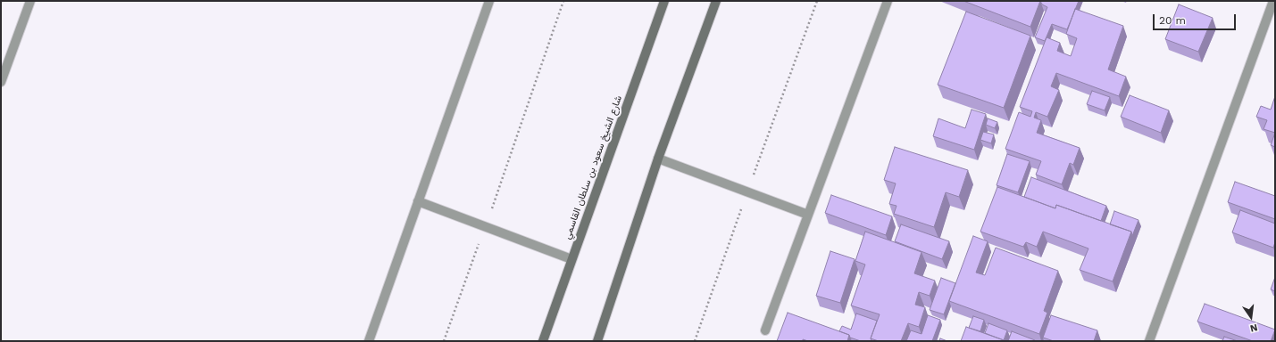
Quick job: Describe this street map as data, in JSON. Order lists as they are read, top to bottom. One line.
{"streets":{"main road":["شارع الشيخ سعود بن سلطان القاسمي"]},"scale_bar":"20 m","north":"bottom"}
